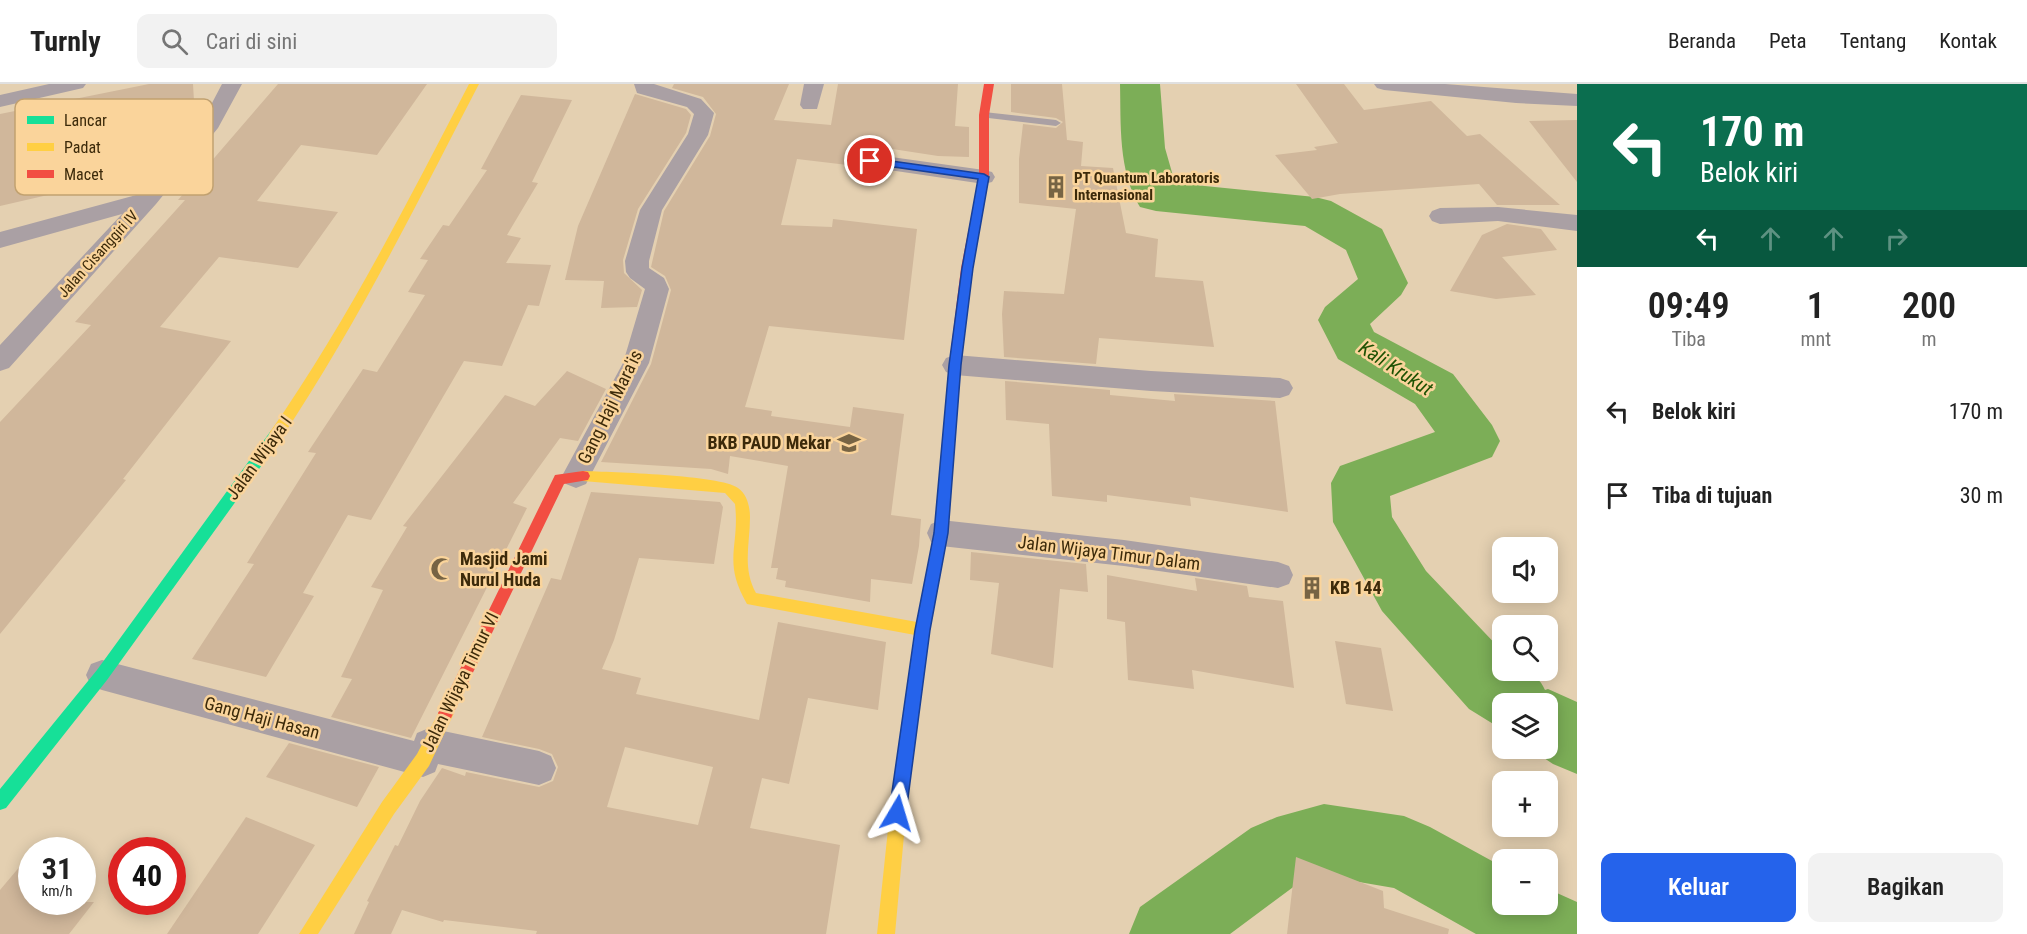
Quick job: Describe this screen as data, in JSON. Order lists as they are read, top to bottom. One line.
{"streets":{"street":["Jalan Cisanggiri IV","Gang Haji Mara'is","Jalan Wijaya I","Jalan Wijaya Timur Dalam","Jalan Wijaya Timur VI","Gang Haji Hasan"]},"crossings":[["Gang Haji Mara'is","Jalan Wijaya Timur VI"],["Jalan Wijaya I","Gang Haji Hasan"],["Jalan Wijaya Timur VI","Gang Haji Hasan"]],"water":["Kali Krukut"],"places":{"building":["PT Quantum Laboratoris Internasional","KB 144"],"school or university":["BKB PAUD Mekar"],"mosque":["Masjid Jami Nurul Huda"]},"legend":["Lancar","Padat","Macet"],"page":{"header":"Turnly","search":"Cari di sini","nav":["Beranda","Peta","Tentang","Kontak"],"turn":["170 m","Belok kiri"],"eta":["09:49","Tiba","1","mnt","200","m"],"list":[{"name":"Belok kiri","value":"170 m"},{"name":"Tiba di tujuan","value":"30 m"}],"map_buttons":["+","−"],"speed":"31 km/h","limit":"40","buttons":["Keluar","Bagikan"]}}
